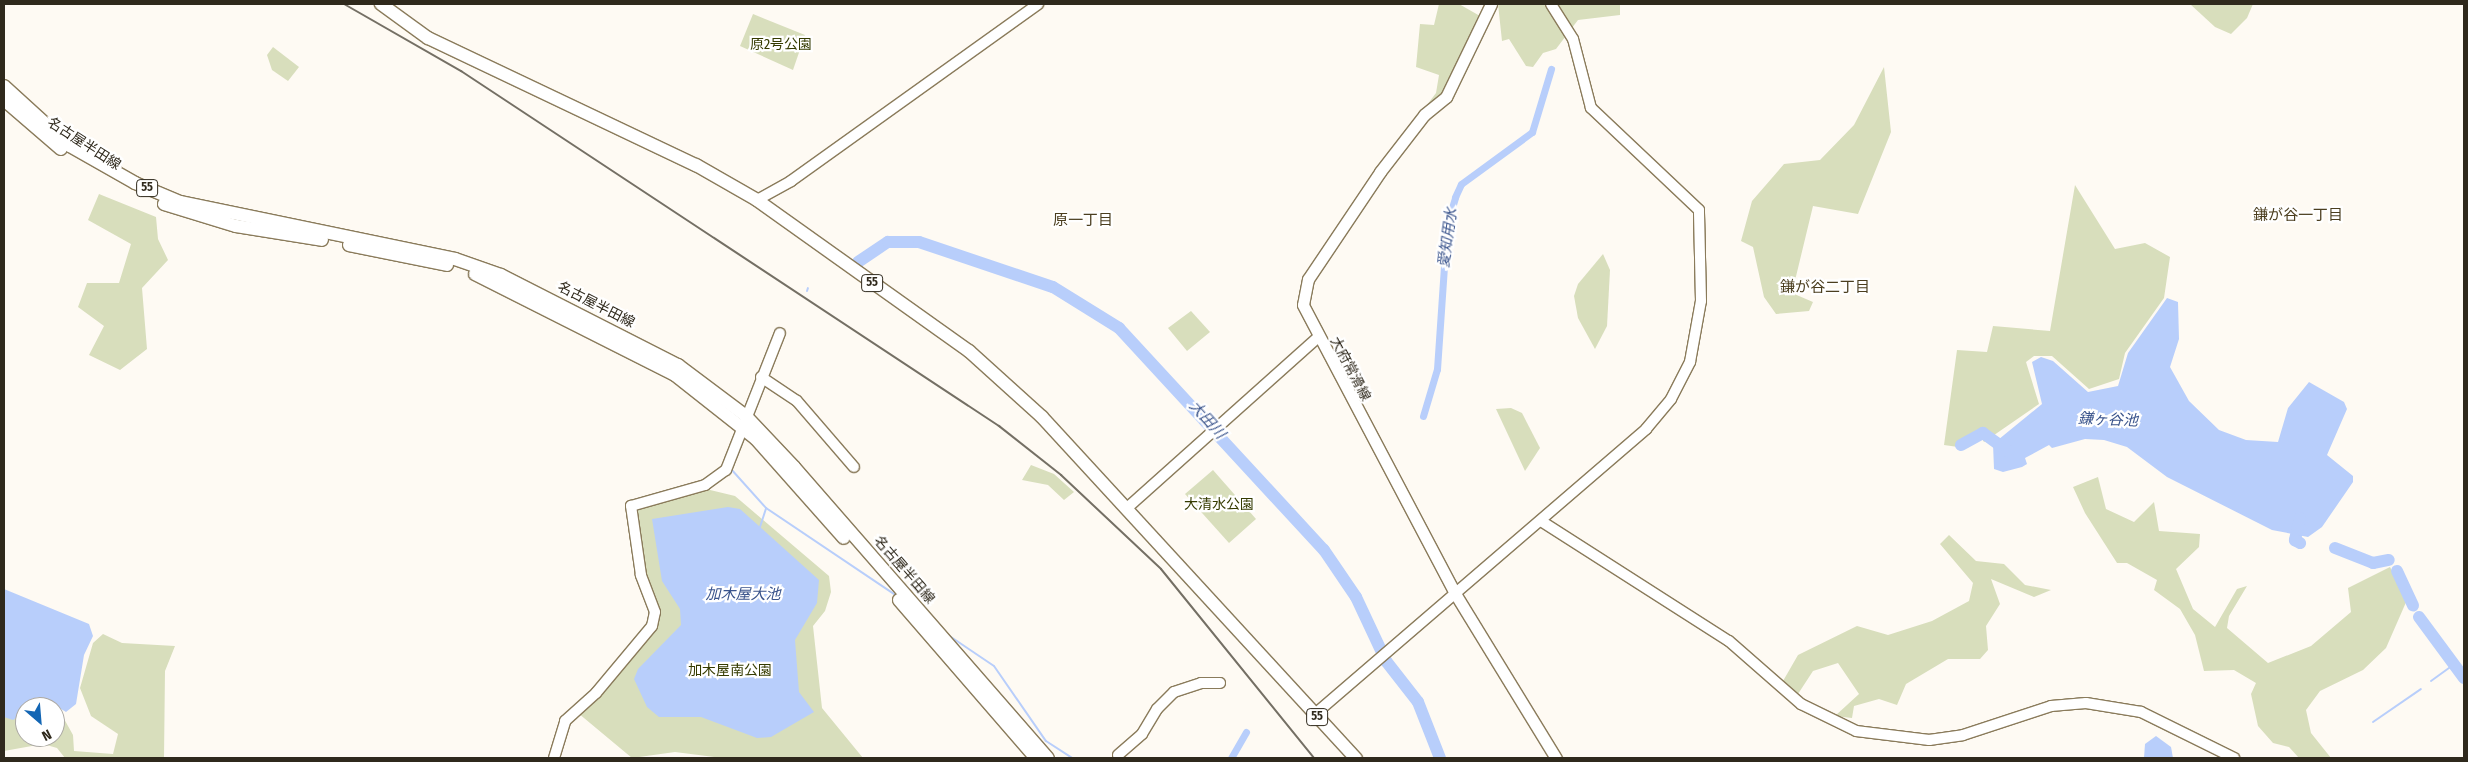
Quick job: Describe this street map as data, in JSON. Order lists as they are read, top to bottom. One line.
{"streets":{"main road":["名古屋半田線","55","大府常滑線"]},"districts":["鎌が谷一丁目","原一丁目","鎌が谷二丁目"],"water":["愛知用水","大田川","鎌ヶ谷池","加木屋大池"],"parks":["原2号公園","大清水公園","加木屋南公園"],"north":"bottom right"}
